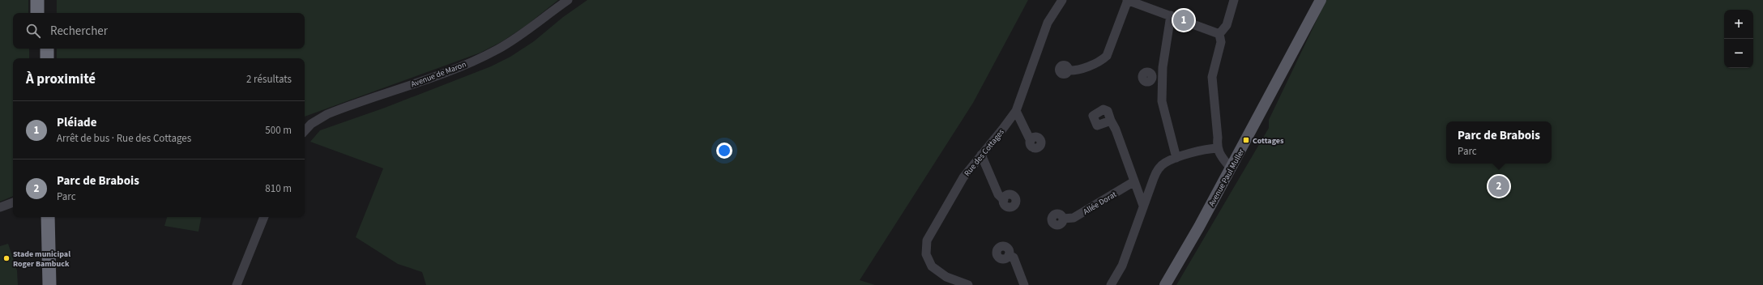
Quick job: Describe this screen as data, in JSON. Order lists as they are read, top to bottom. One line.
{"streets":{"main road":["Avenue Paul Muller"],"street":["Avenue de Maron","Rue des Cottages","Allée Dorat"]},"places":{"transit":["Cottages"],"other":["Stade municipal Roger Bambuck"]},"page":{"pins":["1","2"],"map_buttons":["+","−"],"search":"Rechercher","heading":["À proximité","2 résultats"],"list":[{"mark":"1","name":"Pléiade","note":"Arrêt de bus · Rue des Cottages","value":"500 m"},{"mark":"2","name":"Parc de Brabois","note":"Parc","value":"810 m"}],"popup":["Parc de Brabois","Parc"]}}
